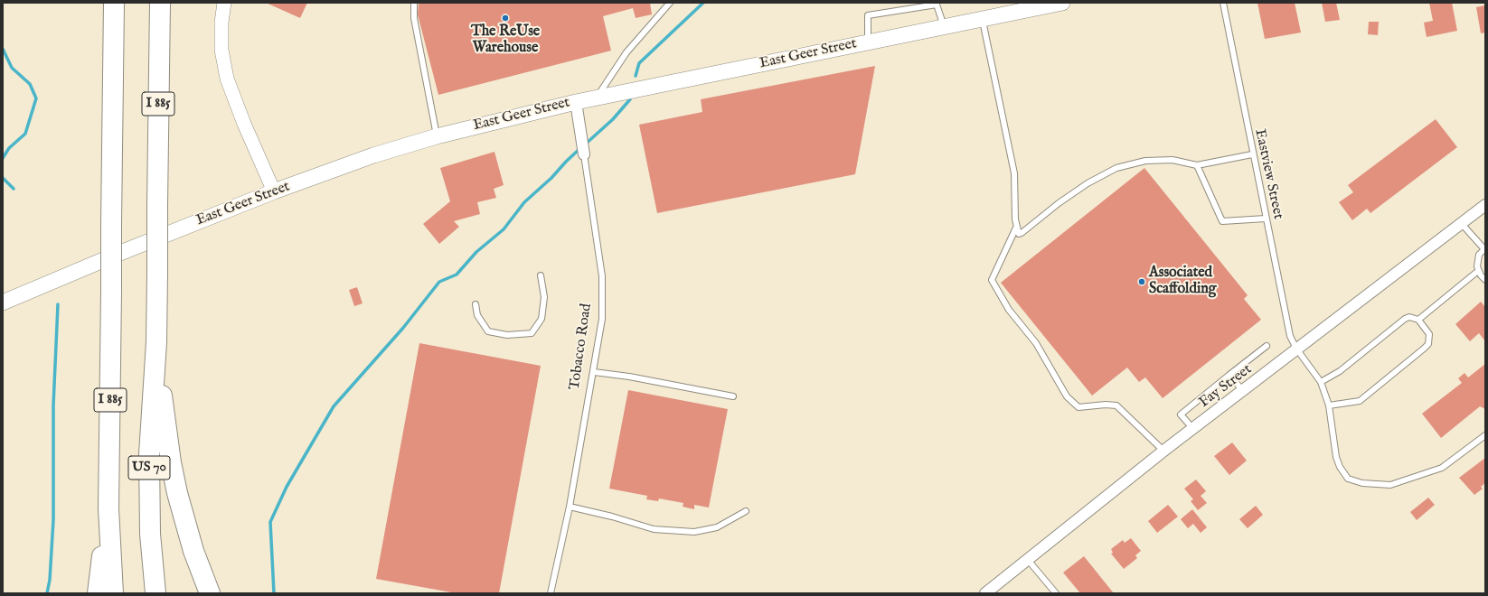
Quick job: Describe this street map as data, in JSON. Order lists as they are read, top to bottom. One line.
{"streets":{"highway":["I 885","US 70"],"main road":["East Geer Street"],"street":["Tobacco Road","Fay Street"],"lane":["Eastview Street"]},"crossings":[["East Geer Street","Tobacco Road"],["I 885","US 70"],["Eastview Street","Fay Street"]],"places":["The ReUse Warehouse","Associated Scaffolding"]}
